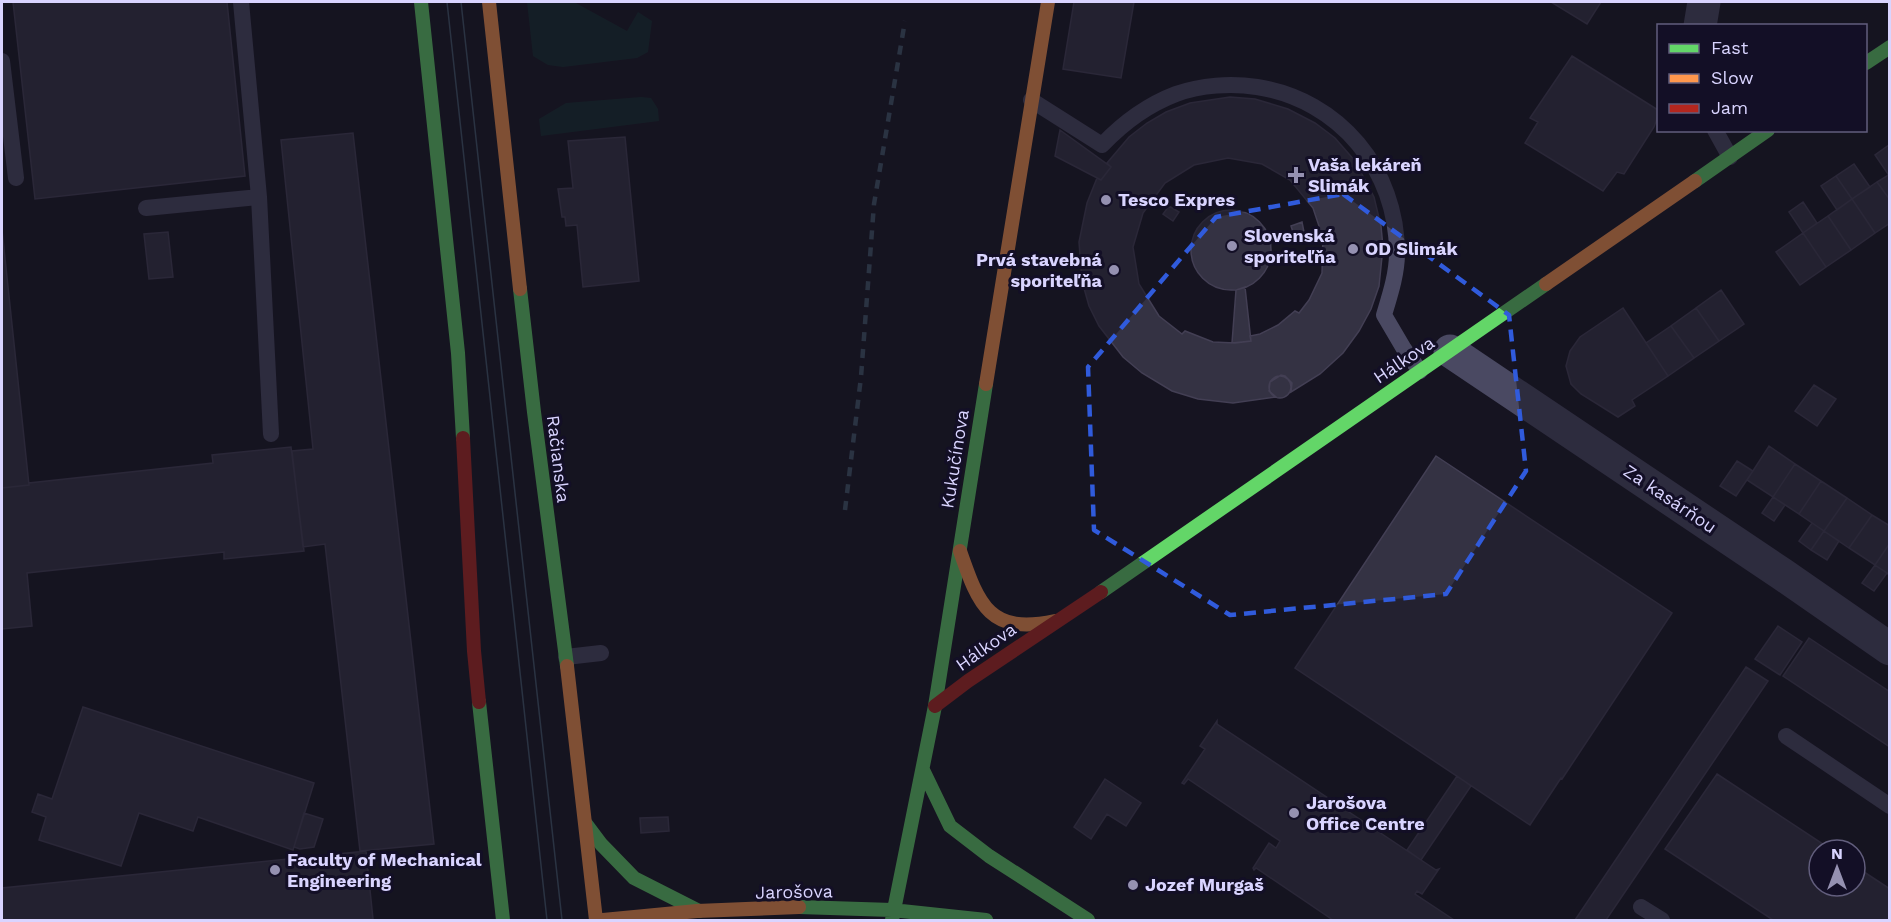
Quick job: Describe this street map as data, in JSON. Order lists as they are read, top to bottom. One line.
{"streets":{"main road":["Hálkova","Račianska","Kukučínova","Jarošova"],"street":["Za kasárňou"]},"crossings":[["Hálkova","Kukučínova"],["Hálkova","Za kasárňou"],["Kukučínova","Jarošova"]],"places":{"health":["Vaša lekáreň Slimák"],"other":["Tesco Expres","Slovenská sporiteľňa","OD Slimák","Prvá stavebná sporiteľňa","Jarošova Office Centre","Faculty of Mechanical Engineering","Jozef Murgaš"]},"legend":["Fast","Slow","Jam"],"north":"top"}
